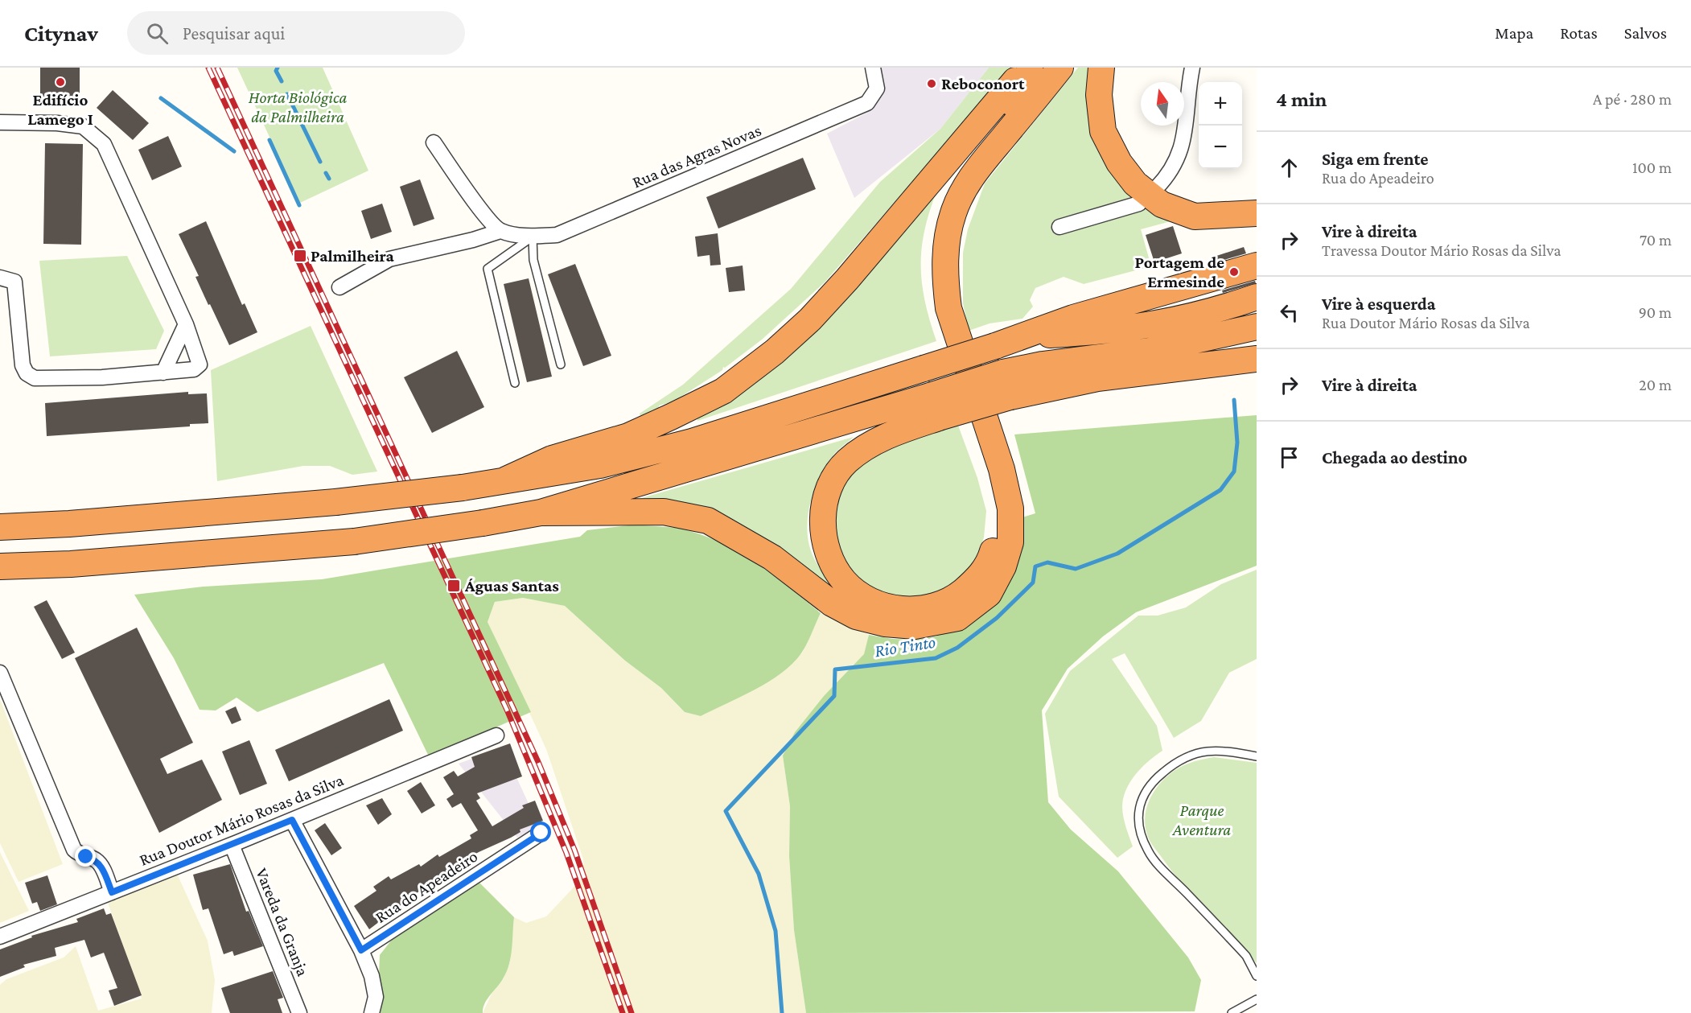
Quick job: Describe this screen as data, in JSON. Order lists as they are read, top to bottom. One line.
{"streets":{"street":["Rua das Agras Novas","Rua Doutor Mário Rosas da Silva","Rua do Apeadeiro","Vareda da Granja"]},"crossings":[["Rua Doutor Mário Rosas da Silva","Vareda da Granja"]],"water":["Rio Tinto"],"parks":["Horta Biológica da Palmilheira","Parque Aventura"],"places":{"other":["Edifício Lamego I","Reboconort","Portagem de Ermesinde"],"transit":["Palmilheira","Águas Santas"]},"north":"top","page":{"header":"Citynav","search":"Pesquisar aqui","nav":["Mapa","Rotas","Salvos"],"heading":["4 min","A pé · 280 m"],"map_buttons":["+","−"],"list":[["Siga em frente","Rua do Apeadeiro","100 m"],["Vire à direita","Travessa Doutor Mário Rosas da Silva","70 m"],["Vire à esquerda","Rua Doutor Mário Rosas da Silva","90 m"],["Vire à direita","20 m"],"Chegada ao destino"]}}
